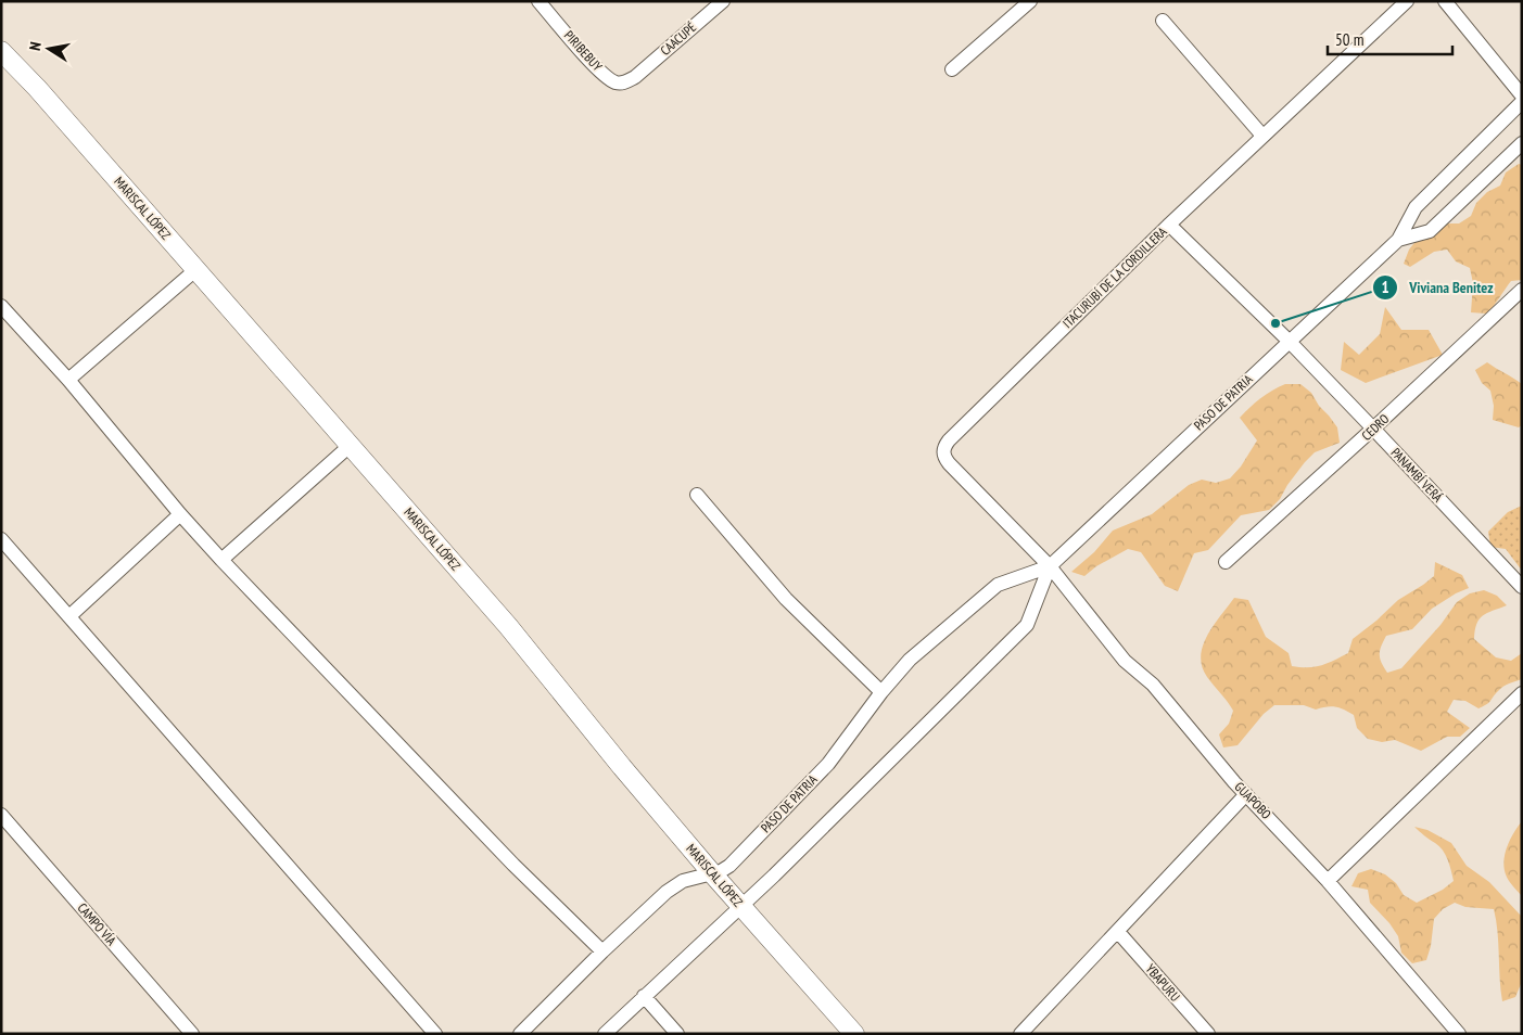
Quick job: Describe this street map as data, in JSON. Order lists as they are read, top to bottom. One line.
{"streets":{"street":["CAACUPÉ","PIRIBEBUY","MARISCAL LÓPEZ","ITACURUBÍ DE LA CORDILLERA","PASO DE PATRIA","CEDRO","PANAMBÍ VERÁ","GUAPOBO","CAMPO VÍA","YBAPURU"]},"crossings":[["CAACUPÉ","PIRIBEBUY"],["MARISCAL LÓPEZ","PASO DE PATRIA"],["ITACURUBÍ DE LA CORDILLERA","PASO DE PATRIA"],["ITACURUBÍ DE LA CORDILLERA","PANAMBÍ VERÁ"],["ITACURUBÍ DE LA CORDILLERA","GUAPOBO"],["PASO DE PATRIA","PANAMBÍ VERÁ"],["PASO DE PATRIA","GUAPOBO"],["CEDRO","PANAMBÍ VERÁ"]],"places":["Viviana Benitez"],"scale_bar":"50 m","north":"left"}
